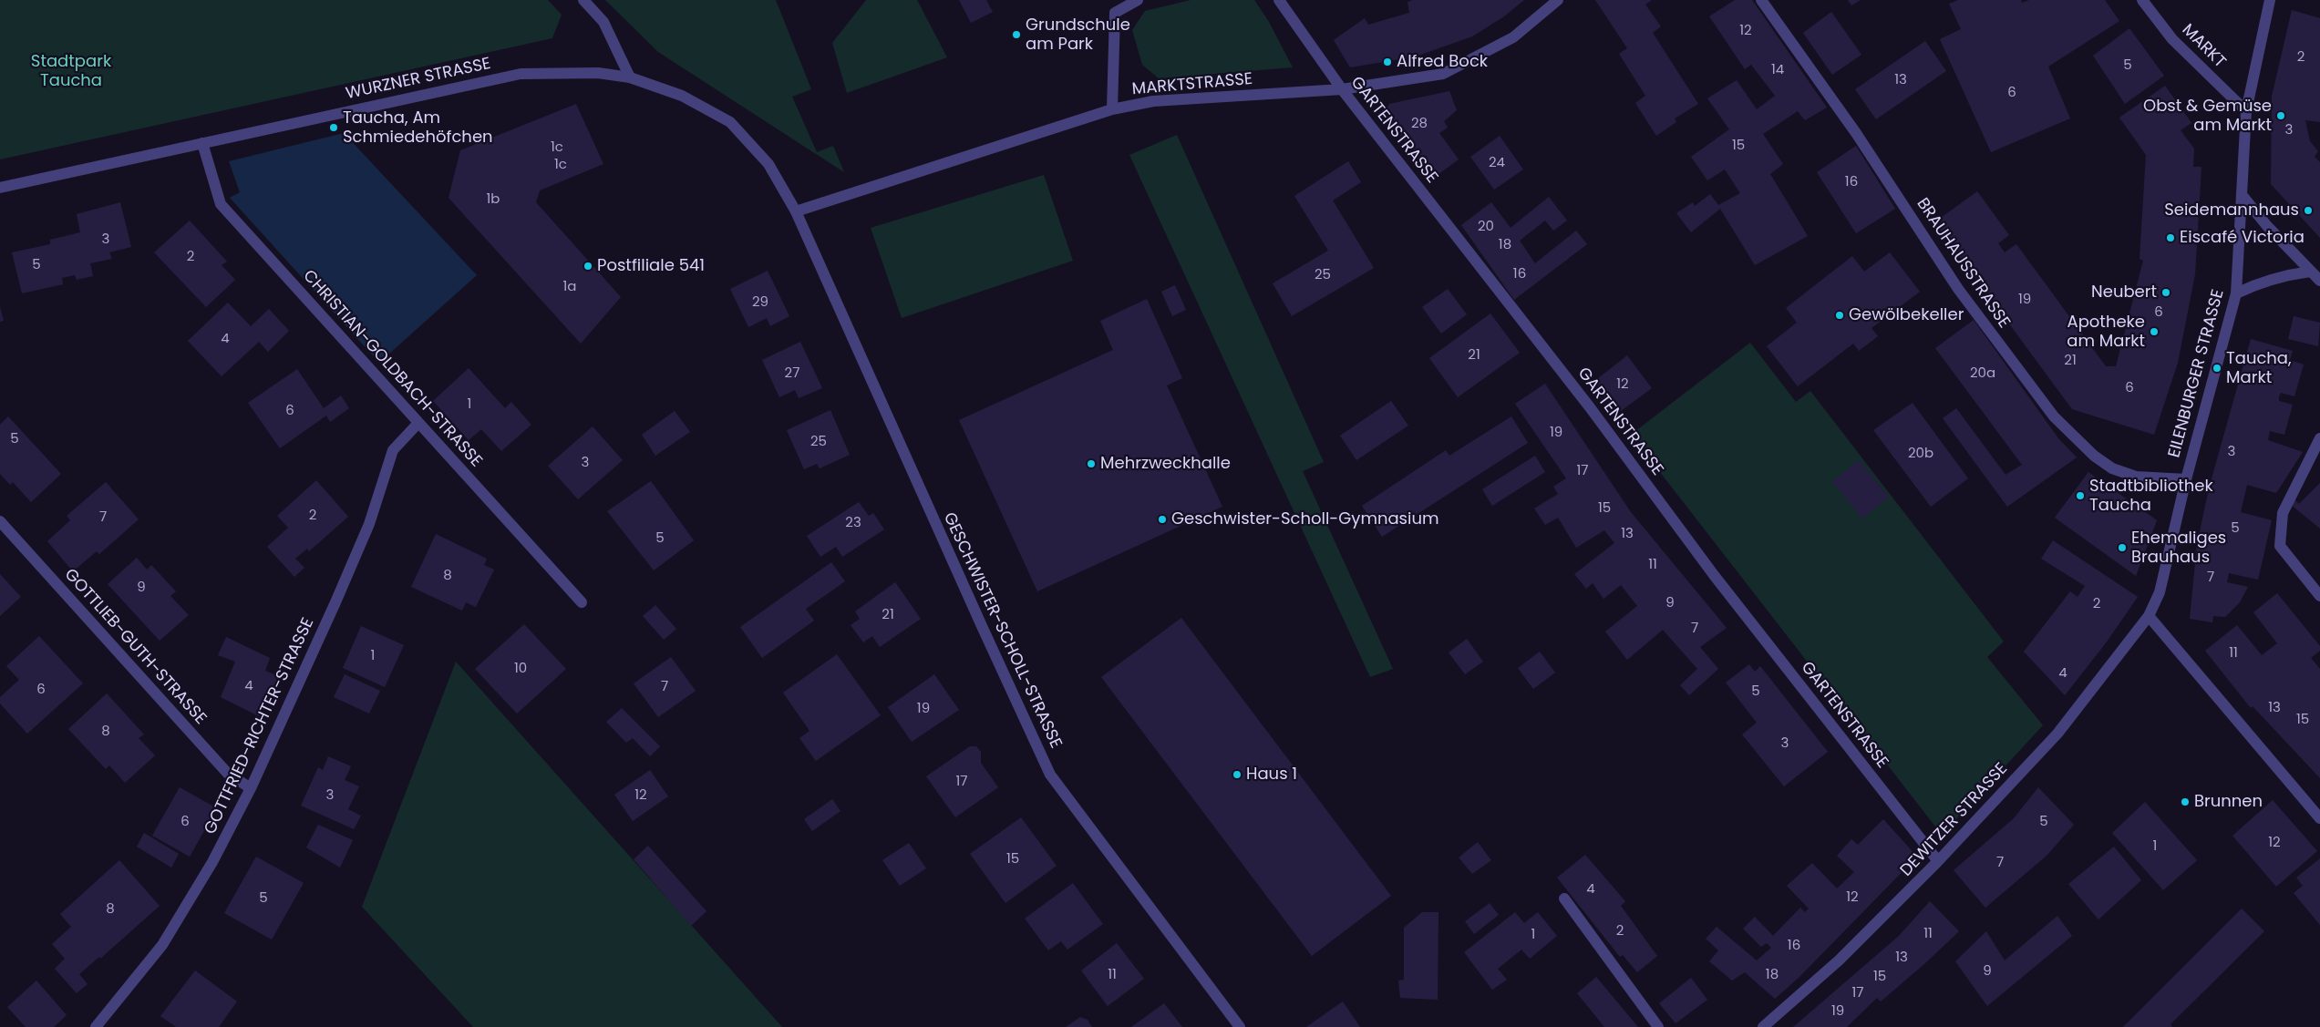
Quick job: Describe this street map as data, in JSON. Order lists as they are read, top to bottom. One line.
{"streets":{"street":["MARKT","WURZNER STRASSE","MARKTSTRASSE","GARTENSTRASSE","BRAUHAUSSTRASSE","CHRISTIAN-GOLDBACH-STRASSE","EILENBURGER STRASSE","GESCHWISTER-SCHOLL-STRASSE","GOTTLIEB-GUTH-STRASSE","GOTTFRIED-RICHTER-STRASSE","DEWITZER STRASSE"]},"crossings":[["WURZNER STRASSE","MARKTSTRASSE"],["WURZNER STRASSE","CHRISTIAN-GOLDBACH-STRASSE"],["WURZNER STRASSE","GESCHWISTER-SCHOLL-STRASSE"],["MARKTSTRASSE","GARTENSTRASSE"],["MARKTSTRASSE","GESCHWISTER-SCHOLL-STRASSE"],["GARTENSTRASSE","DEWITZER STRASSE"],["BRAUHAUSSTRASSE","EILENBURGER STRASSE"],["CHRISTIAN-GOLDBACH-STRASSE","GOTTFRIED-RICHTER-STRASSE"],["EILENBURGER STRASSE","DEWITZER STRASSE"],["GOTTLIEB-GUTH-STRASSE","GOTTFRIED-RICHTER-STRASSE"]],"parks":["Stadtpark Taucha"],"places":["Grundschule am Park","Alfred Bock","Obst & Gemüse am Markt","Taucha, Am Schmiedehöfchen","Seidemannhaus","Eiscafé Victoria","Postfiliale 541","Neubert","Gewölbekeller","Apotheke am Markt","Taucha, Markt","Mehrzweckhalle","Stadtbibliothek Taucha","Geschwister-Scholl-Gymnasium","Ehemaliges Brauhaus","Haus 1","Brunnen"],"house_numbers":["12","2","5","14","13","6","28","3","15","1c","24","1c","16","1b","20","3","18","2","5","16","25","1a","19","29","6","4","21","21","27","20a","12","6","1","6","19","5","25","3","20b","3","17","15","2","7","23","5","13","5","11","8","7","9","9","2","21","7","11","1","10","4","4","7","6","5","13","19","15","8","3","17","3","12","6","5","12","1","15","7","4","12","5","8","2","11","1","16","13","9","11","18","15","17","19"]}
